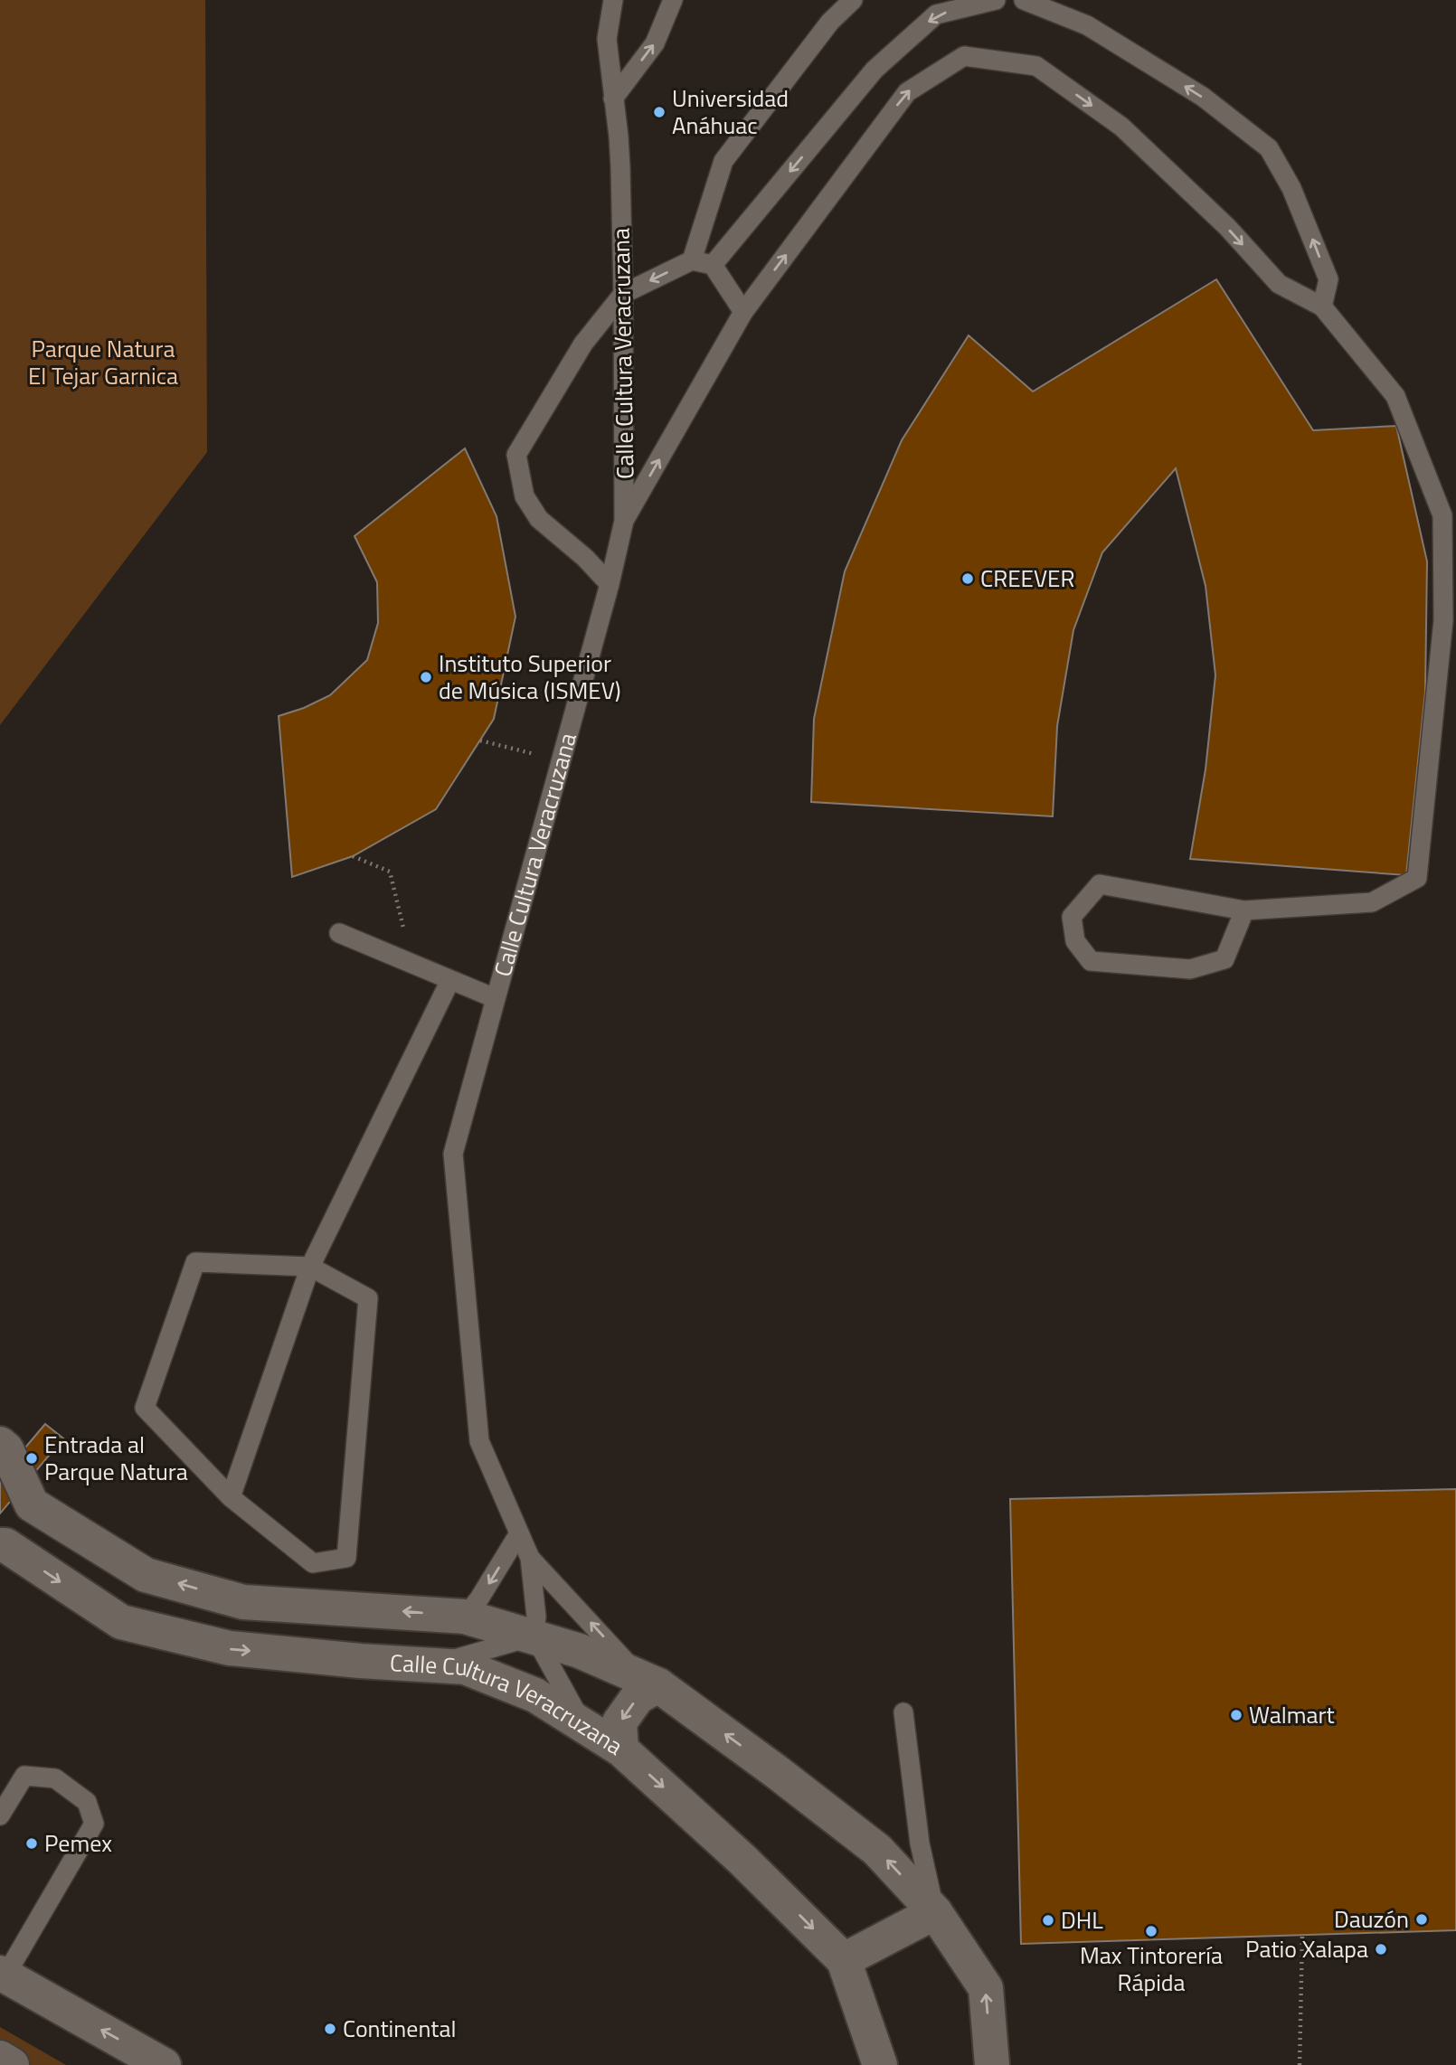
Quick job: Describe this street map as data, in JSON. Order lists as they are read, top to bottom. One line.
{"streets":{"street":["Calle Cultura Veracruzana"]},"parks":["Parque Natura El Tejar Garnica"],"places":["Universidad Anáhuac","CREEVER","Instituto Superior de Música (ISMEV)","Entrada al Parque Natura","Walmart","Pemex","Dauzón","DHL","Max Tintorería Rápida","Patio Xalapa","Continental"]}
